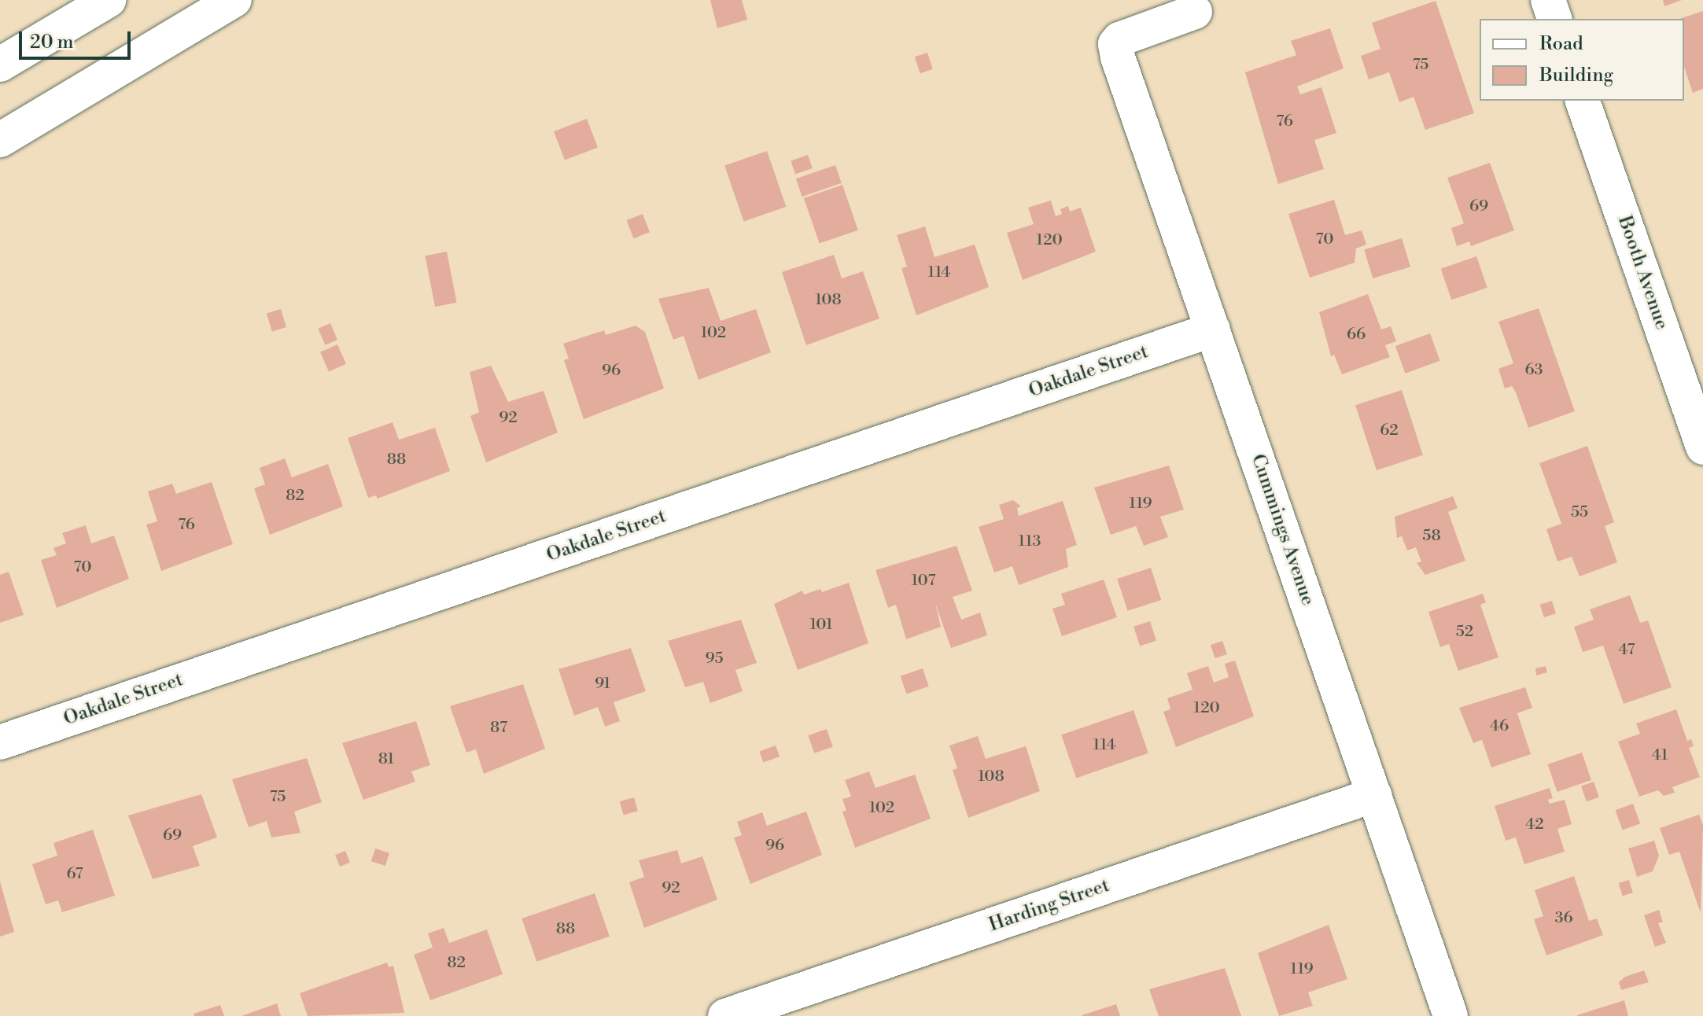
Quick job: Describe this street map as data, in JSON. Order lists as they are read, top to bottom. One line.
{"streets":{"main road":["Booth Avenue","Oakdale Street","Cummings Avenue","Harding Street"]},"crossings":[["Oakdale Street","Cummings Avenue"],["Cummings Avenue","Harding Street"]],"house_numbers":["75","76","69","70","120","114","108","102","66","63","96","92","62","88","82","119","55","76","58","113","70","107","101","52","47","95","91","120","46","87","114","41","81","108","75","102","42","69","96","67","92","36","88","82","119"],"legend":["Road","Building"],"scale_bar":"20 m"}
